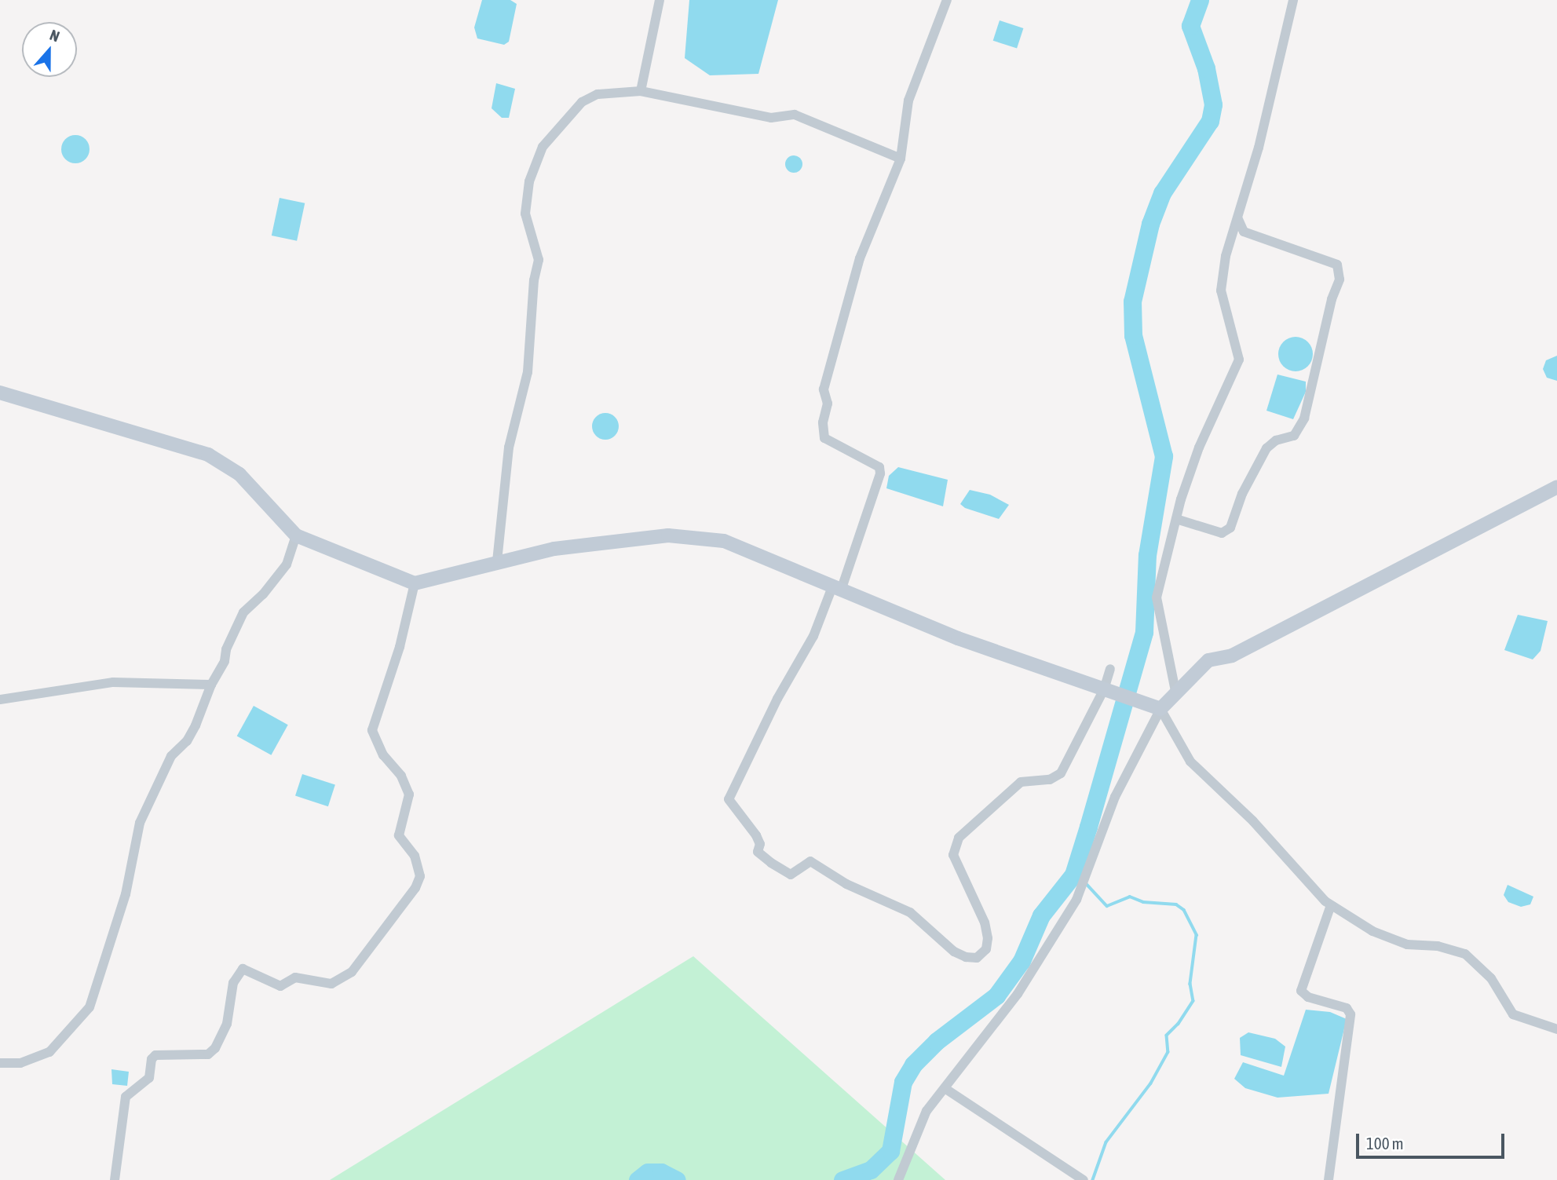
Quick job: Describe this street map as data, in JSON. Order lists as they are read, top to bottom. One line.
{"scale_bar":"100 m","north":"top"}
